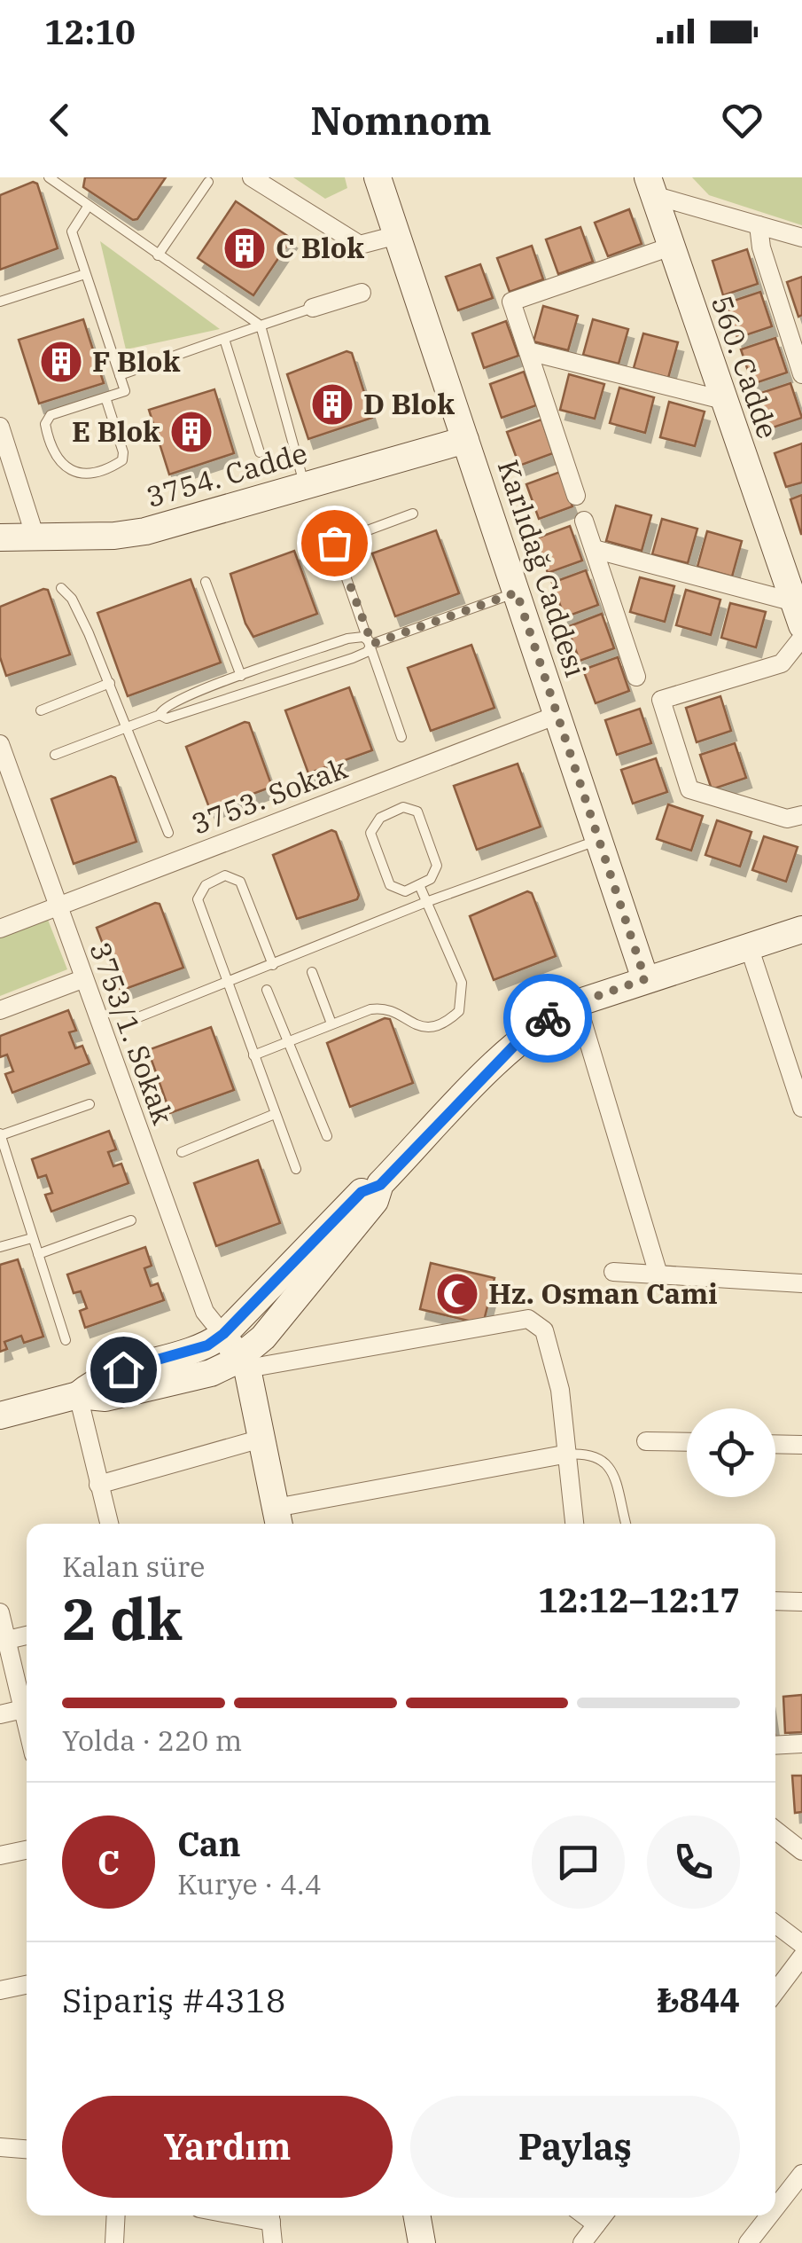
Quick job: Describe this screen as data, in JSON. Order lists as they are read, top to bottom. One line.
{"streets":{"main road":["560. Cadde","3754. Cadde","Karlıdağ Caddesi"],"street":["3753. Sokak","3753/1. Sokak"]},"crossings":[["3754. Cadde","Karlıdağ Caddesi"],["Karlıdağ Caddesi","3753. Sokak"],["3753. Sokak","3753/1. Sokak"]],"places":{"building":["C Blok","F Blok","D Blok","E Blok"],"mosque":["Hz. Osman Cami"]},"page":{"status":"12:10","header":"Nomnom","heading":["2 dk","Kalan süre","12:12–12:17"],"panel":["Can","Kurye · 4.4","Sipariş #4318","₺844"],"bar":"Yolda · 220 m","round":"C","buttons":["Yardım","Paylaş"]}}
